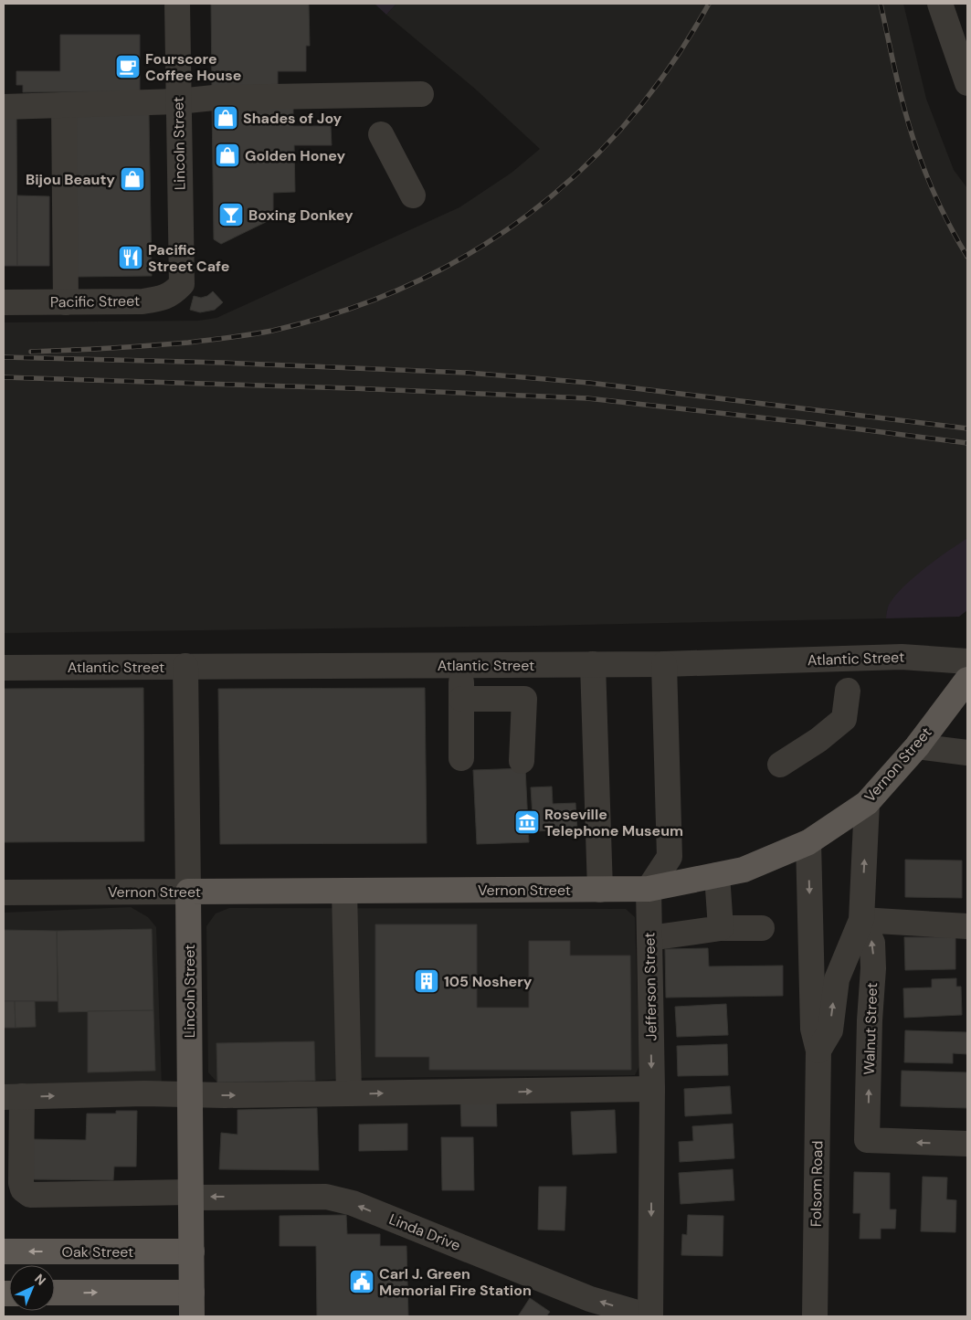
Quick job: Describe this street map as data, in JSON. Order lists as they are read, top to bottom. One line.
{"streets":{"main road":["Lincoln Street","Vernon Street","Oak Street"],"street":["Pacific Street","Atlantic Street","Jefferson Street","Walnut Street","Folsom Road","Linda Drive"]},"crossings":[["Lincoln Street","Pacific Street"],["Lincoln Street","Atlantic Street"],["Lincoln Street","Vernon Street"],["Lincoln Street","Linda Drive"],["Lincoln Street","Oak Street"],["Vernon Street","Jefferson Street"],["Vernon Street","Folsom Road"],["Jefferson Street","Linda Drive"],["Walnut Street","Folsom Road"]],"one_way":["Jefferson Street"],"places":{"cafe":["Fourscore Coffee House"],"shop":["Shades of Joy","Golden Honey","Bijou Beauty"],"bar":["Boxing Donkey"],"restaurant":["Pacific Street Cafe"],"museum":["Roseville Telephone Museum"],"building":["105 Noshery"],"public building":["Carl J. Green Memorial Fire Station"]},"north":"top right"}
